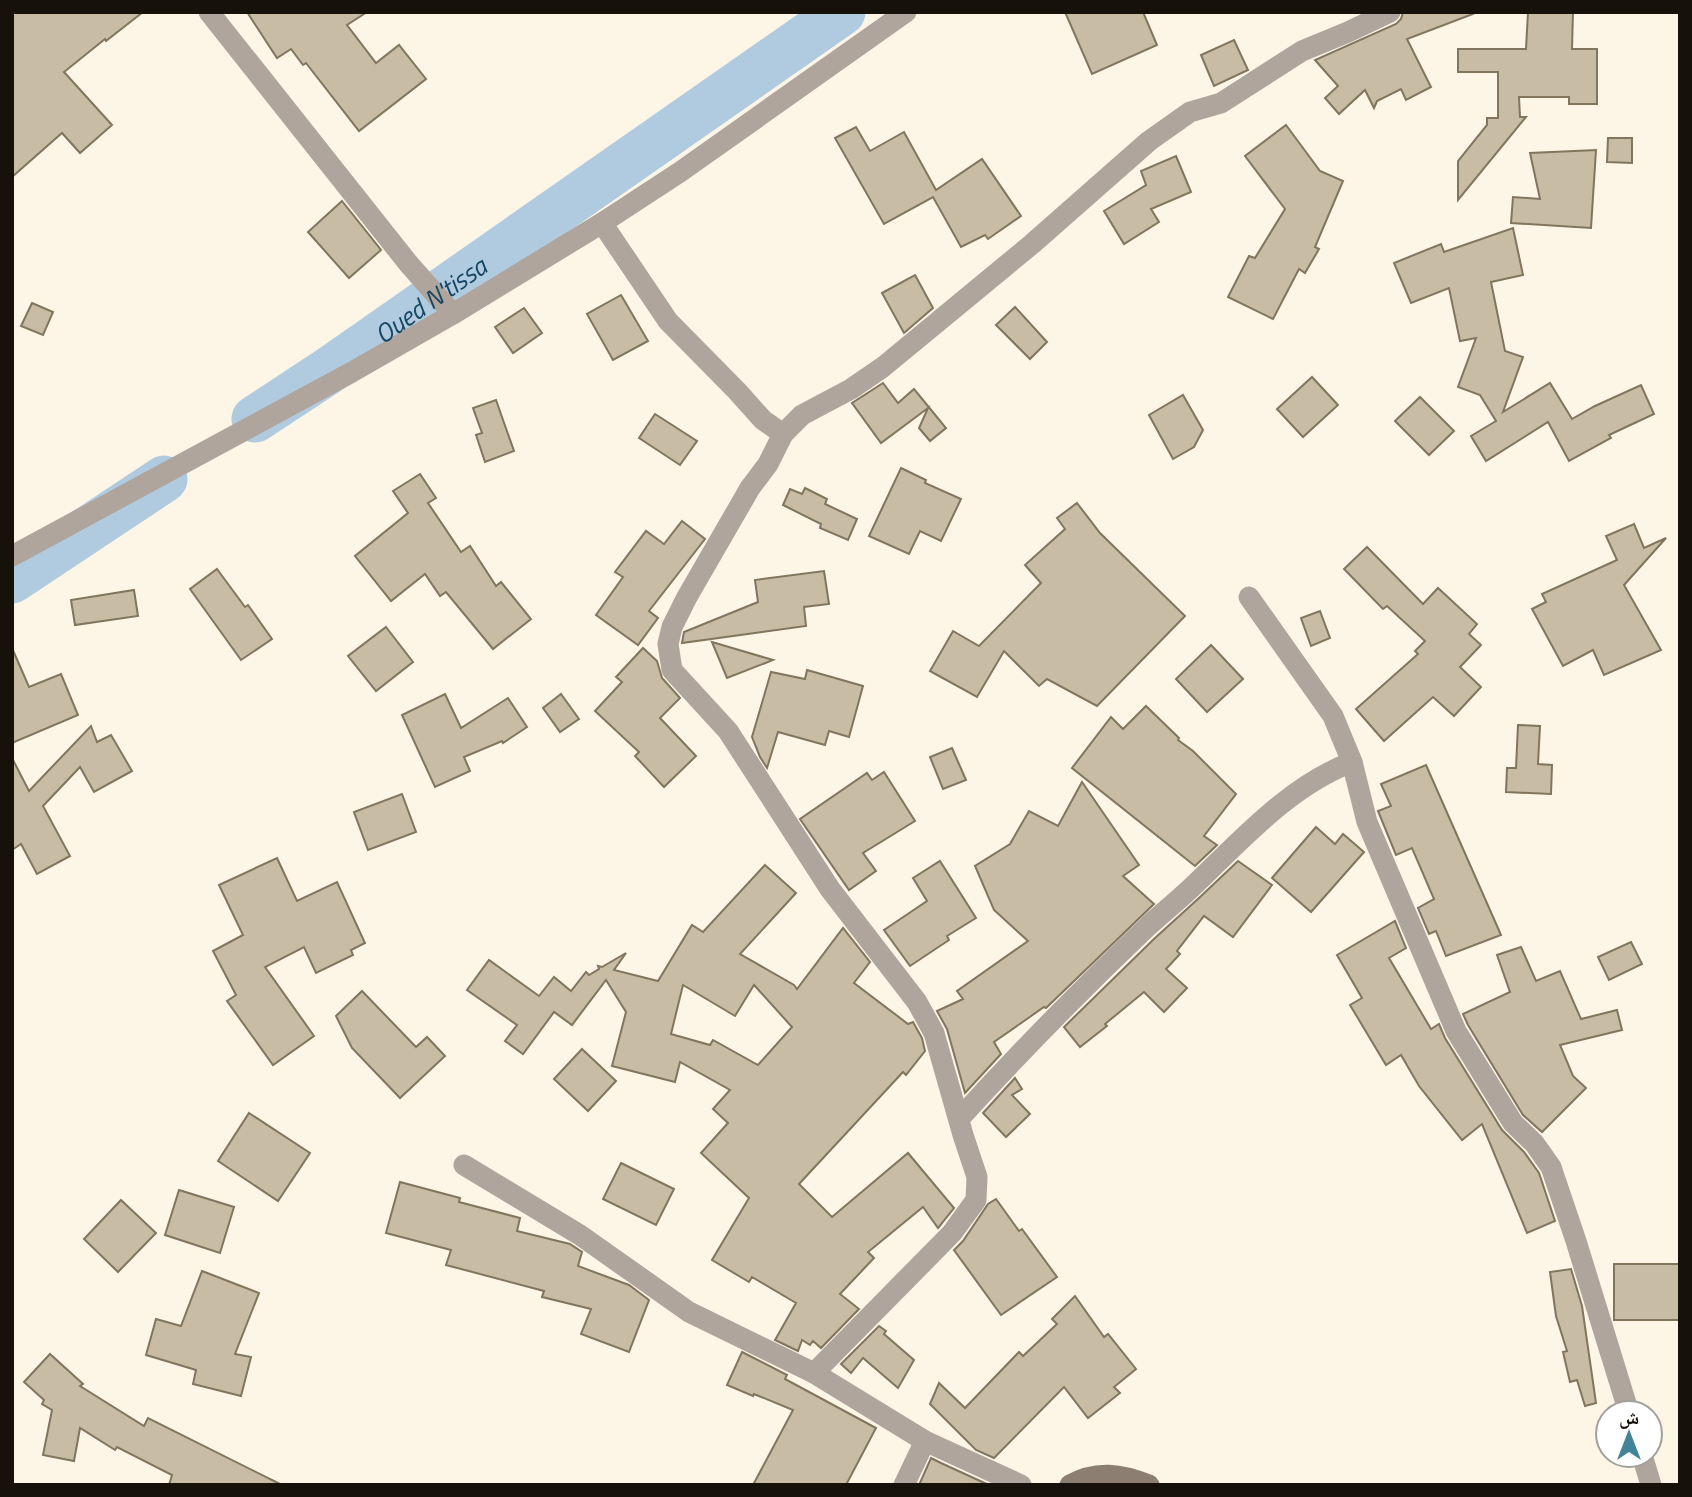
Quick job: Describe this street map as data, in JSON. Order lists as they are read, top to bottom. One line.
{"water":["Oued N'tissa"],"north":"top"}
